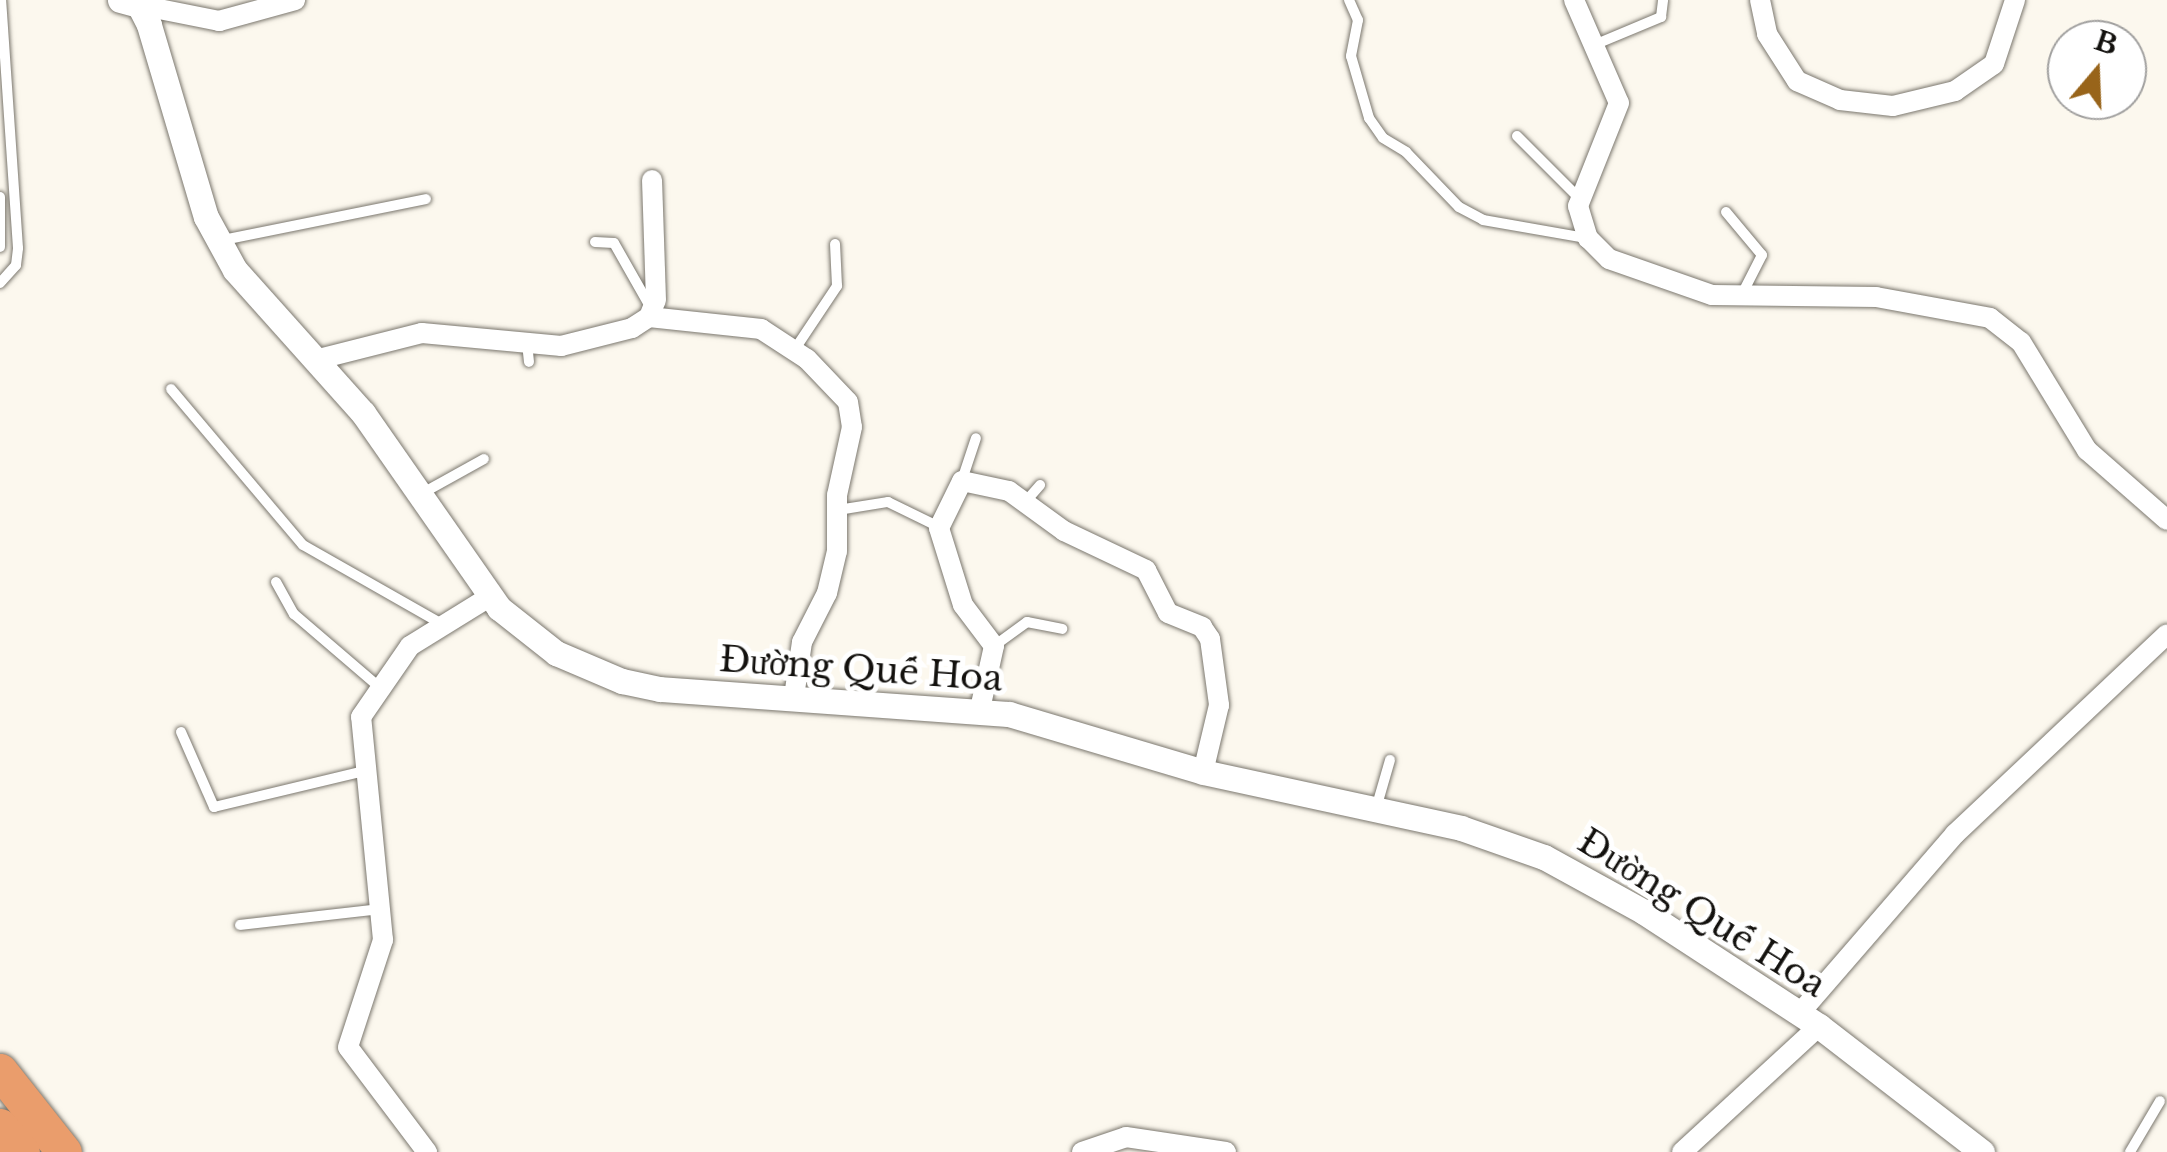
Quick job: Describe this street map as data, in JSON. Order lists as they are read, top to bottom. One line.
{"streets":{"street":["Đường Quế Hoa"]},"north":"top"}
